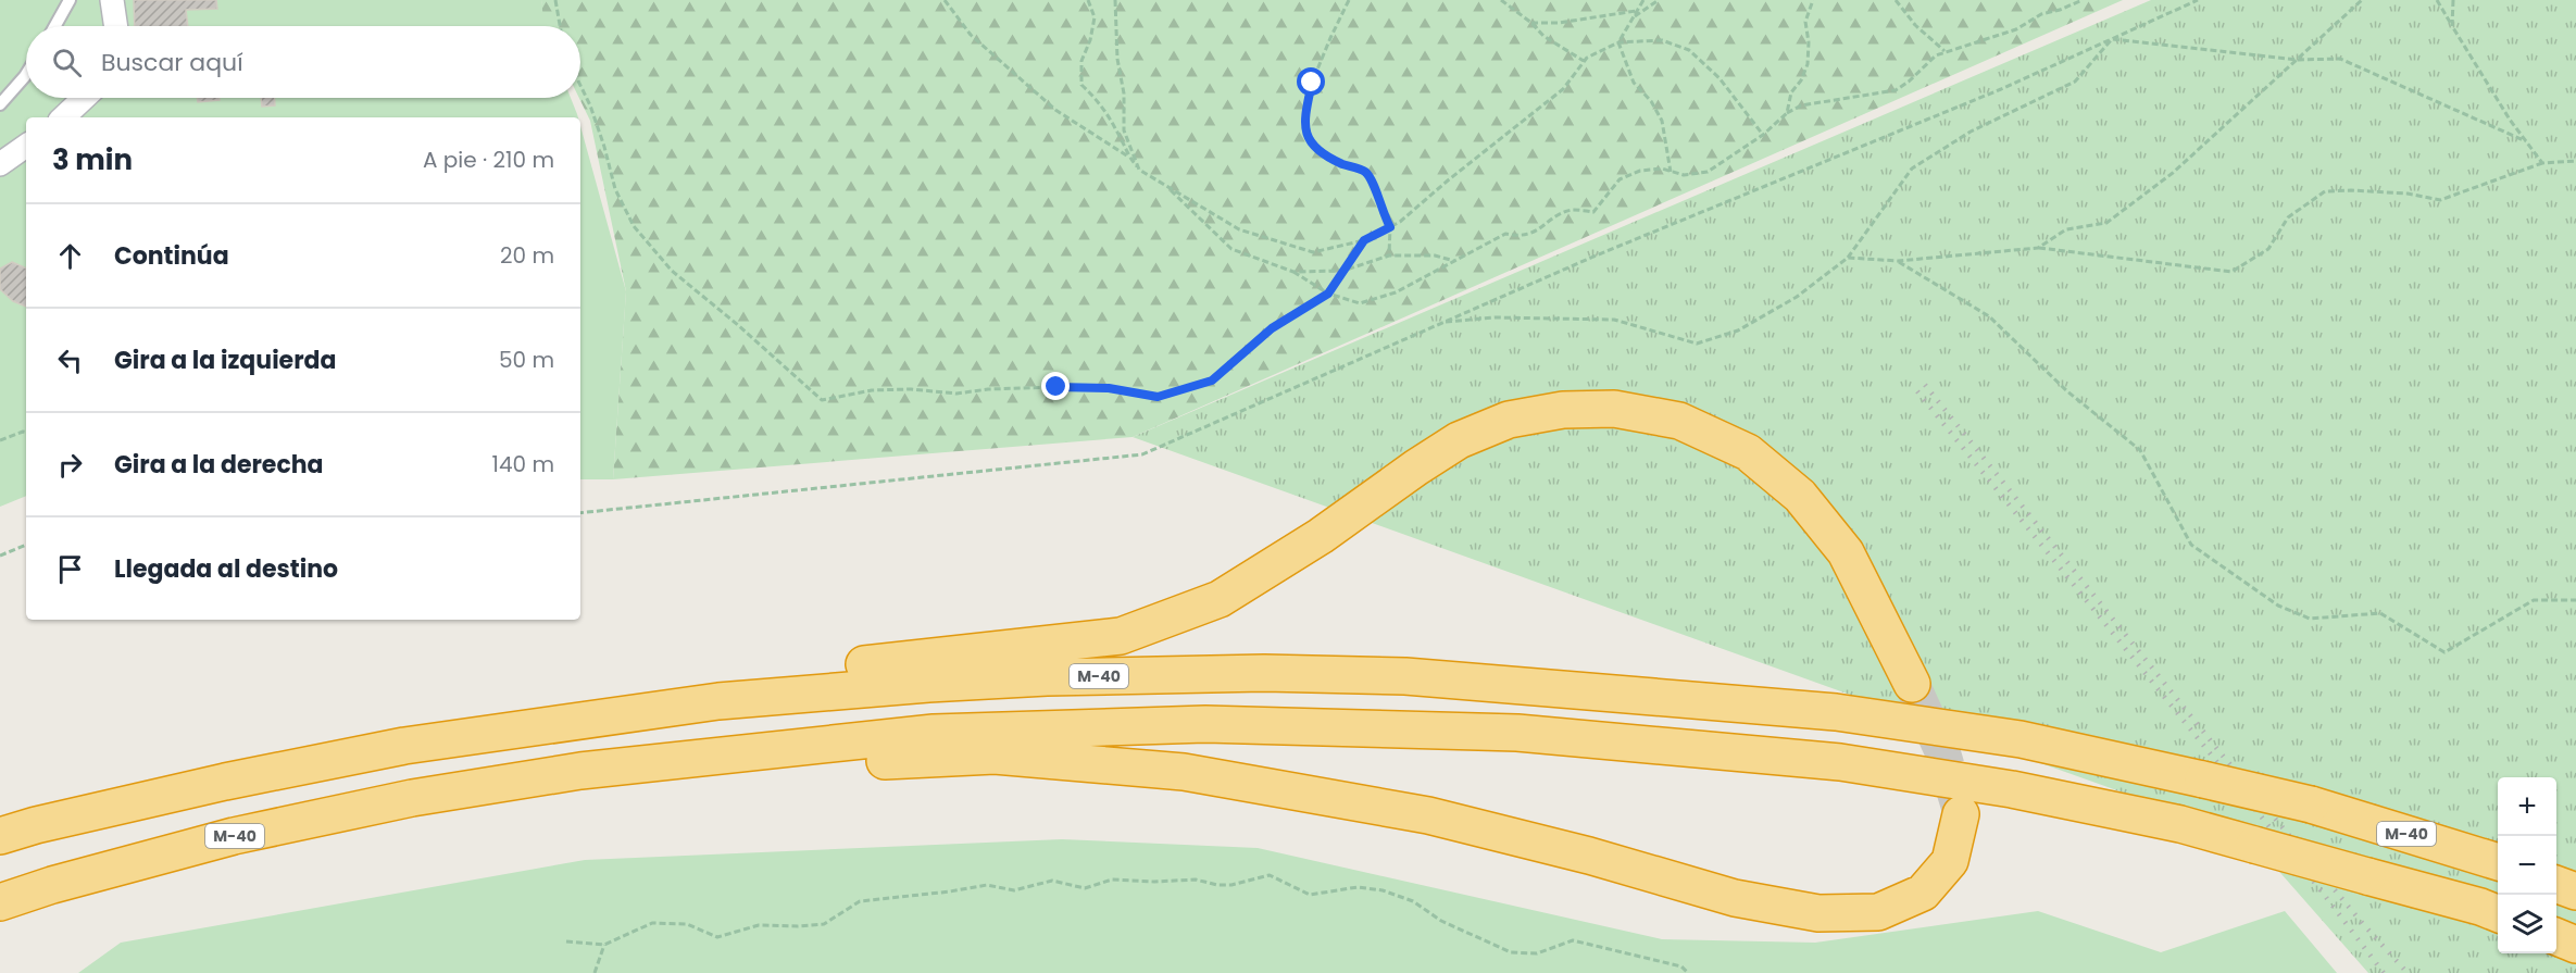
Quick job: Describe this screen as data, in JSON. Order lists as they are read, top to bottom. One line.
{"streets":{"highway":["M-40"]},"page":{"search":"Buscar aquí","heading":["3 min","A pie · 210 m"],"list":[["Continúa","20 m"],["Gira a la izquierda","50 m"],["Gira a la derecha","140 m"],"Llegada al destino"],"map_buttons":["+","−"]}}
